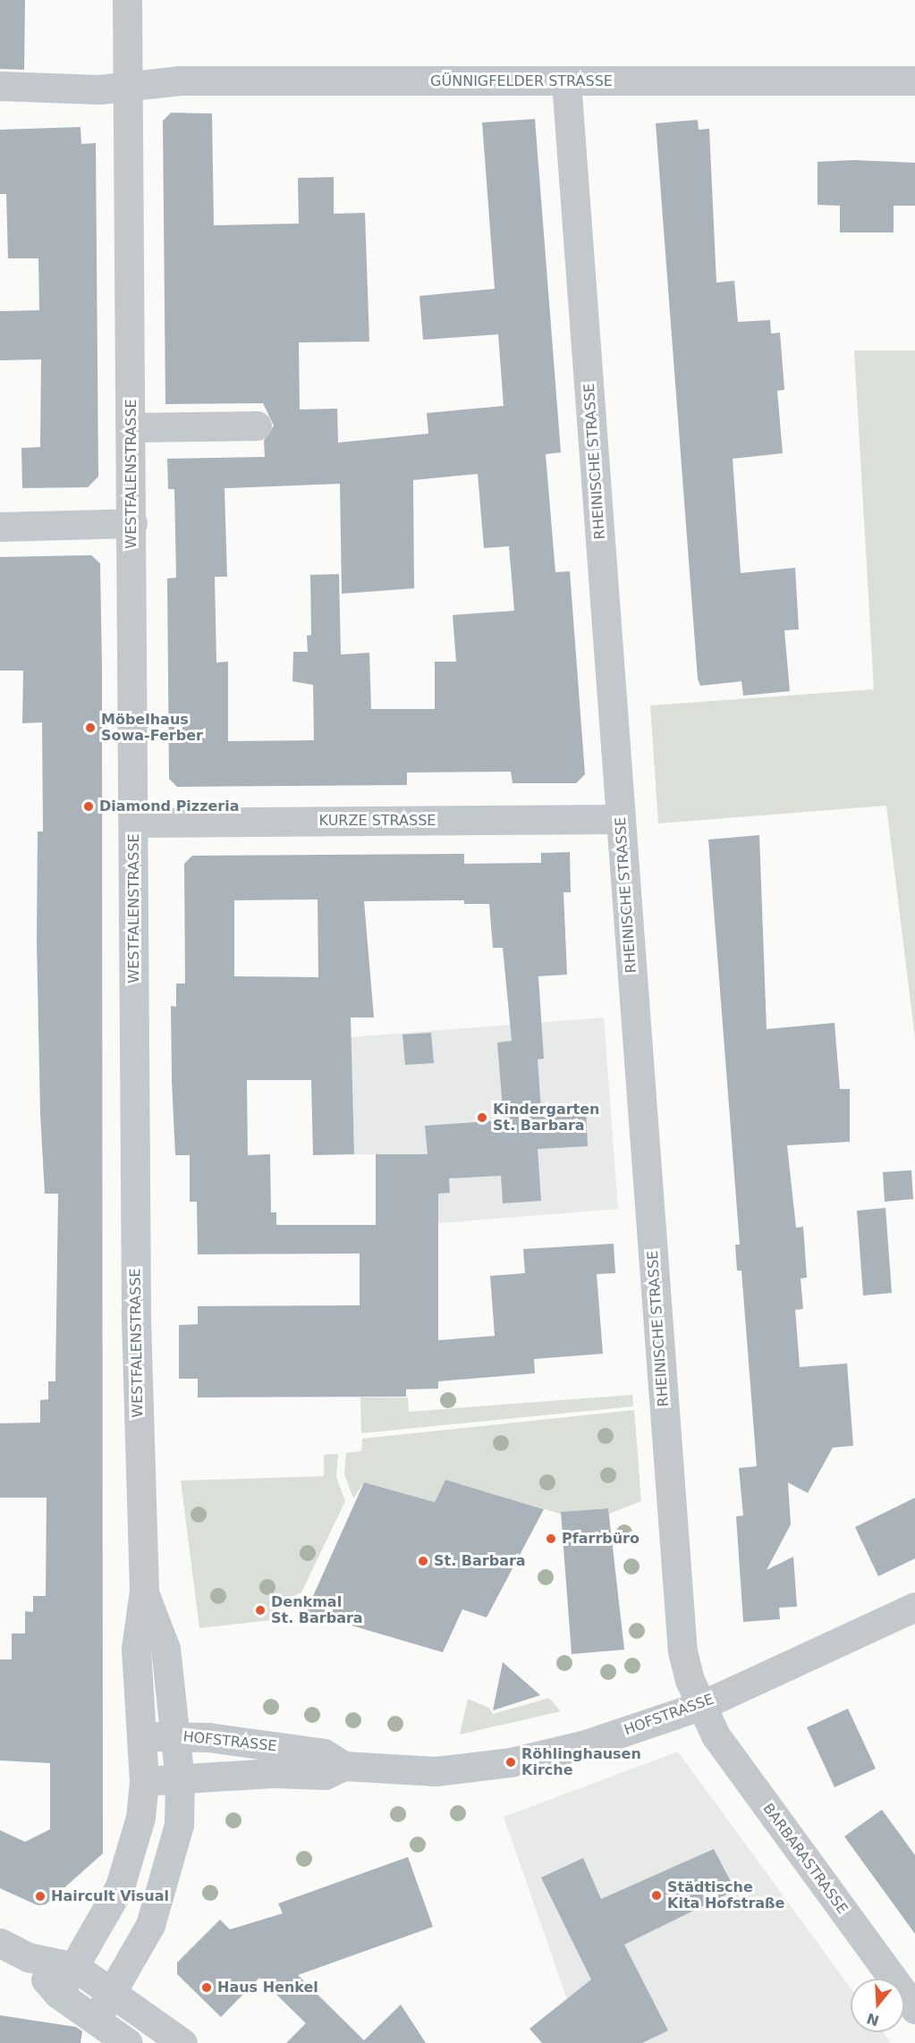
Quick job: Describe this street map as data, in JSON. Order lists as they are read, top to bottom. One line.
{"streets":{"street":["GÜNNIGFELDER STRASSE","RHEINISCHE STRASSE","WESTFALENSTRASSE","KURZE STRASSE","HOFSTRASSE","BARBARASTRASSE"]},"crossings":[["GÜNNIGFELDER STRASSE","RHEINISCHE STRASSE"],["GÜNNIGFELDER STRASSE","WESTFALENSTRASSE"],["RHEINISCHE STRASSE","KURZE STRASSE"],["RHEINISCHE STRASSE","HOFSTRASSE"],["RHEINISCHE STRASSE","BARBARASTRASSE"],["WESTFALENSTRASSE","KURZE STRASSE"],["WESTFALENSTRASSE","HOFSTRASSE"],["HOFSTRASSE","BARBARASTRASSE"]],"places":["Möbelhaus Sowa-Ferber","Diamond Pizzeria","Kindergarten St. Barbara","Pfarrbüro","St. Barbara","Denkmal St. Barbara","Röhlinghausen Kirche","Städtische Kita Hofstraße","Haircult Visual","Haus Henkel"],"north":"bottom"}
